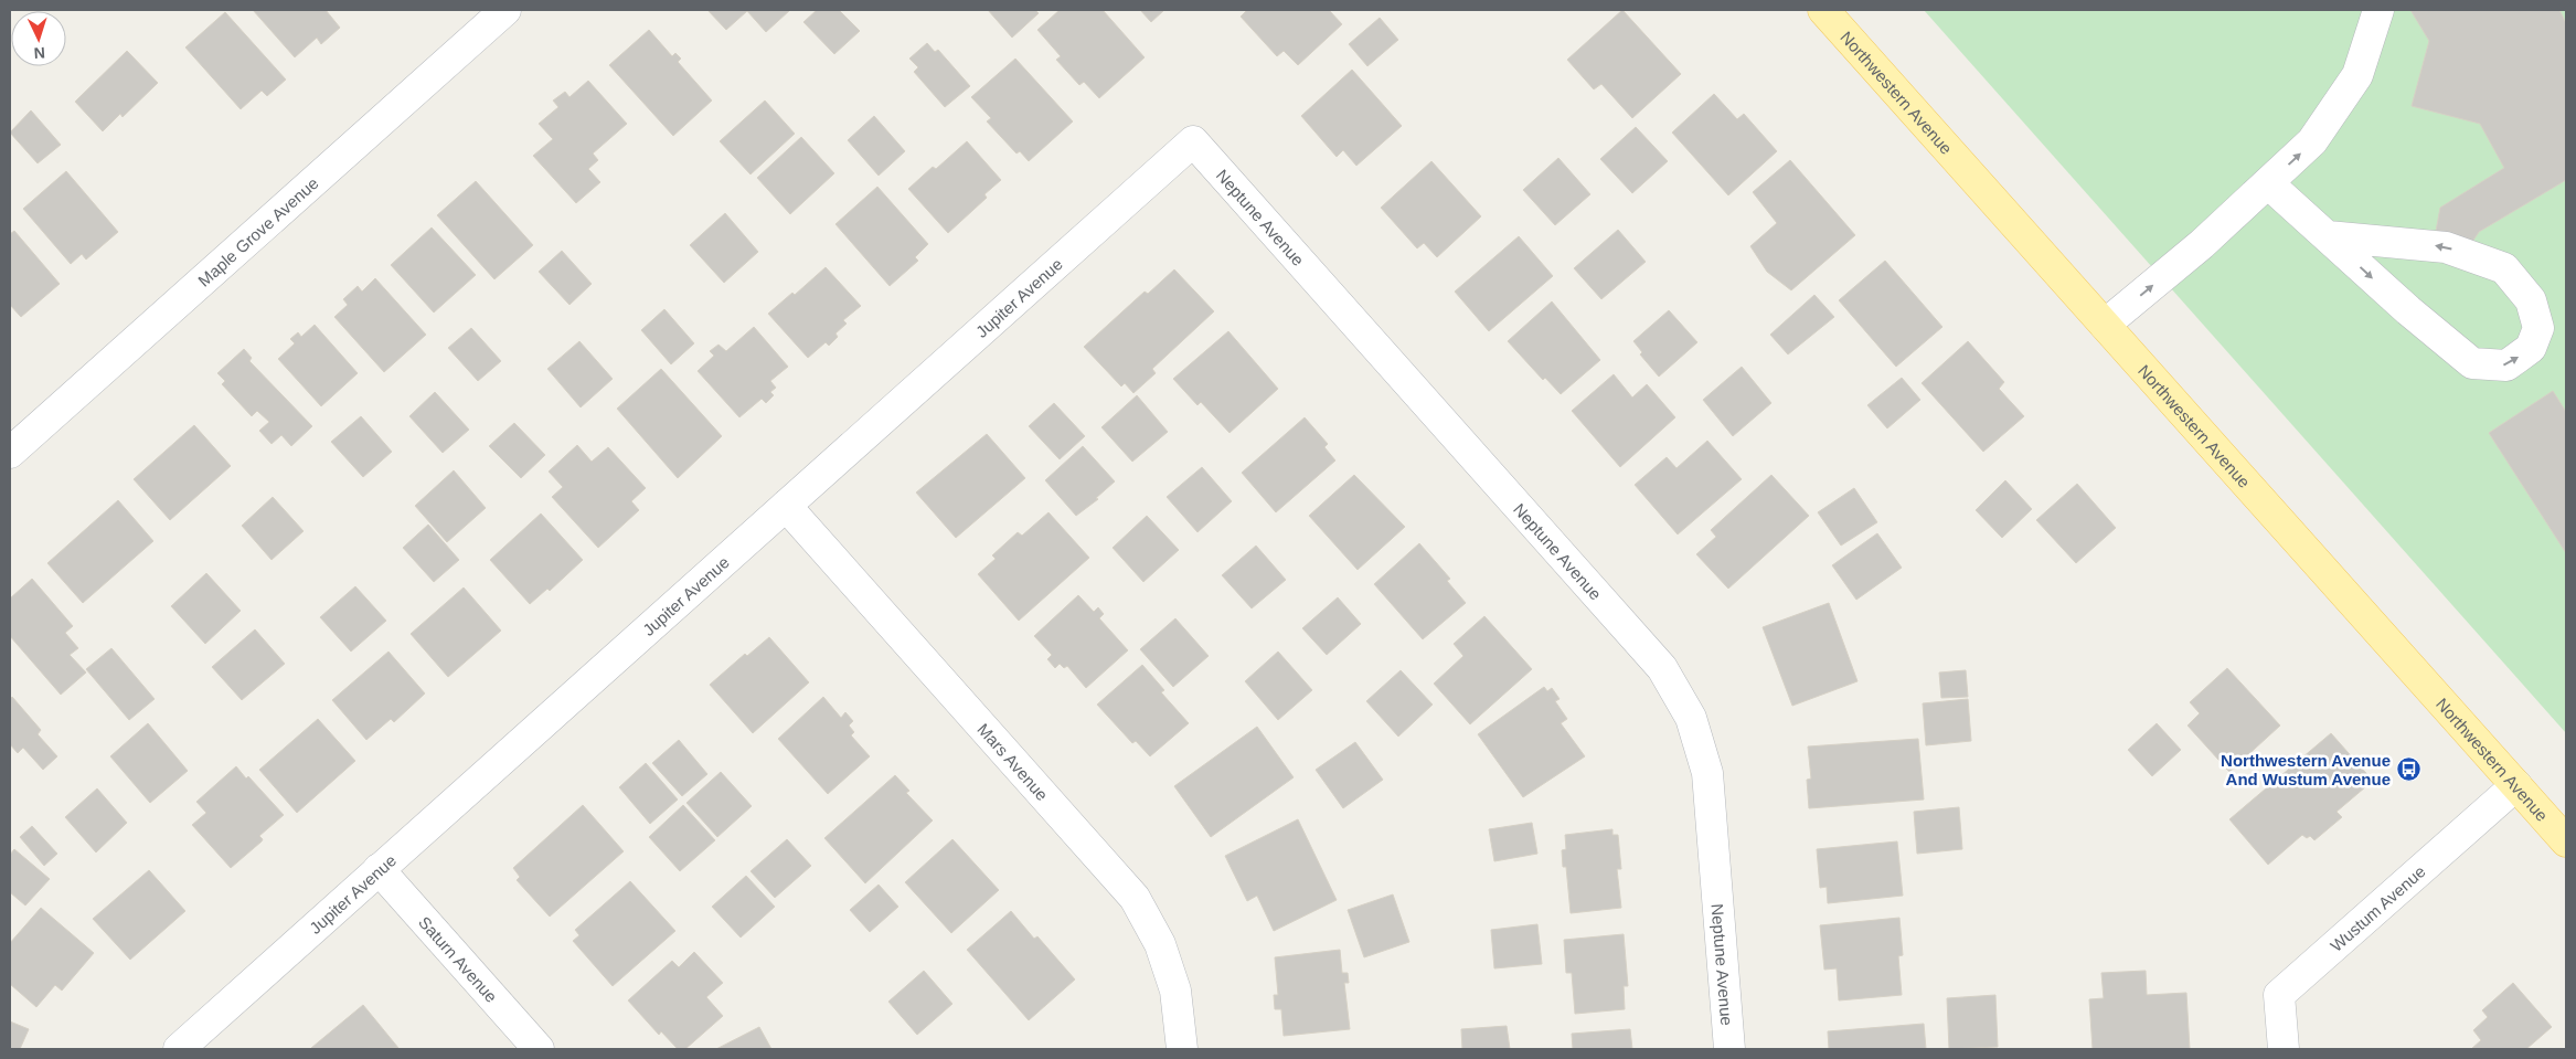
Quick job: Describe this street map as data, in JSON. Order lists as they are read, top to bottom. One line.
{"streets":{"main road":["Northwestern Avenue"],"street":["Neptune Avenue","Maple Grove Avenue","Jupiter Avenue","Mars Avenue","Wustum Avenue","Saturn Avenue"]},"crossings":[["Northwestern Avenue","Wustum Avenue"],["Neptune Avenue","Jupiter Avenue"],["Jupiter Avenue","Mars Avenue"],["Jupiter Avenue","Saturn Avenue"]],"places":{"bus stop":["Northwestern Avenue And Wustum Avenue"]},"north":"bottom"}
